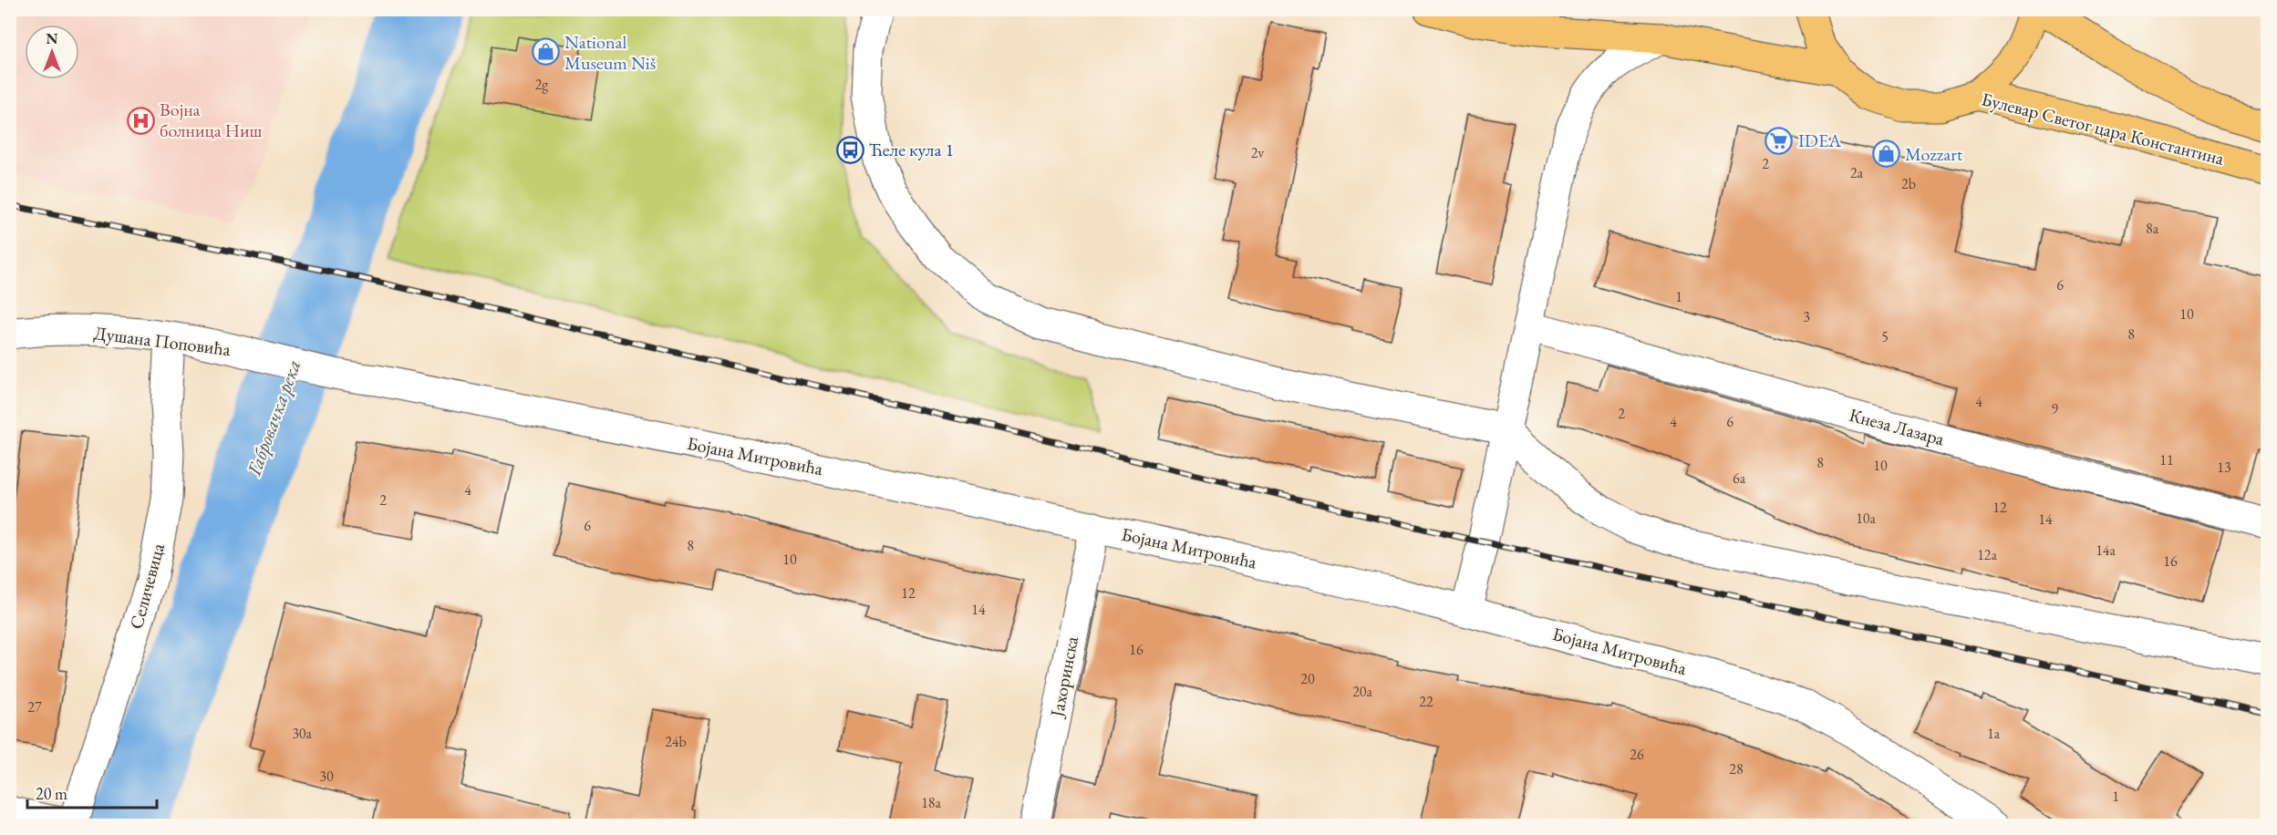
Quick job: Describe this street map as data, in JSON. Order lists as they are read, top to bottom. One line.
{"streets":{"main road":["Булевар Светог цара Константина"],"street":["Душана Поповића","Кнеза Лазара","Бојана Митровића","Селичевица","Јахоринска"]},"crossings":[["Душана Поповића","Бојана Митровића"],["Душана Поповића","Селичевица"],["Бојана Митровића","Јахоринска"]],"water":["Габровачка река"],"places":{"shop":["National Museum Niš","Mozzart"],"hospital":["Војна болница Ниш"],"supermarket":["IDEA"],"bus stop":["Ћеле кула 1"]},"house_numbers":["2g","2v","2","2a","2b","8a","6","1","10","3","8","5","4","9","2","4","6","11","8","10","13","6a","4","2","12","10a","14","6","8","14a","12a","10","16","12","14","16","20","20a","22","27","30a","1a","24b","26","28","30","1","18a"],"scale_bar":"20 m","north":"top"}
